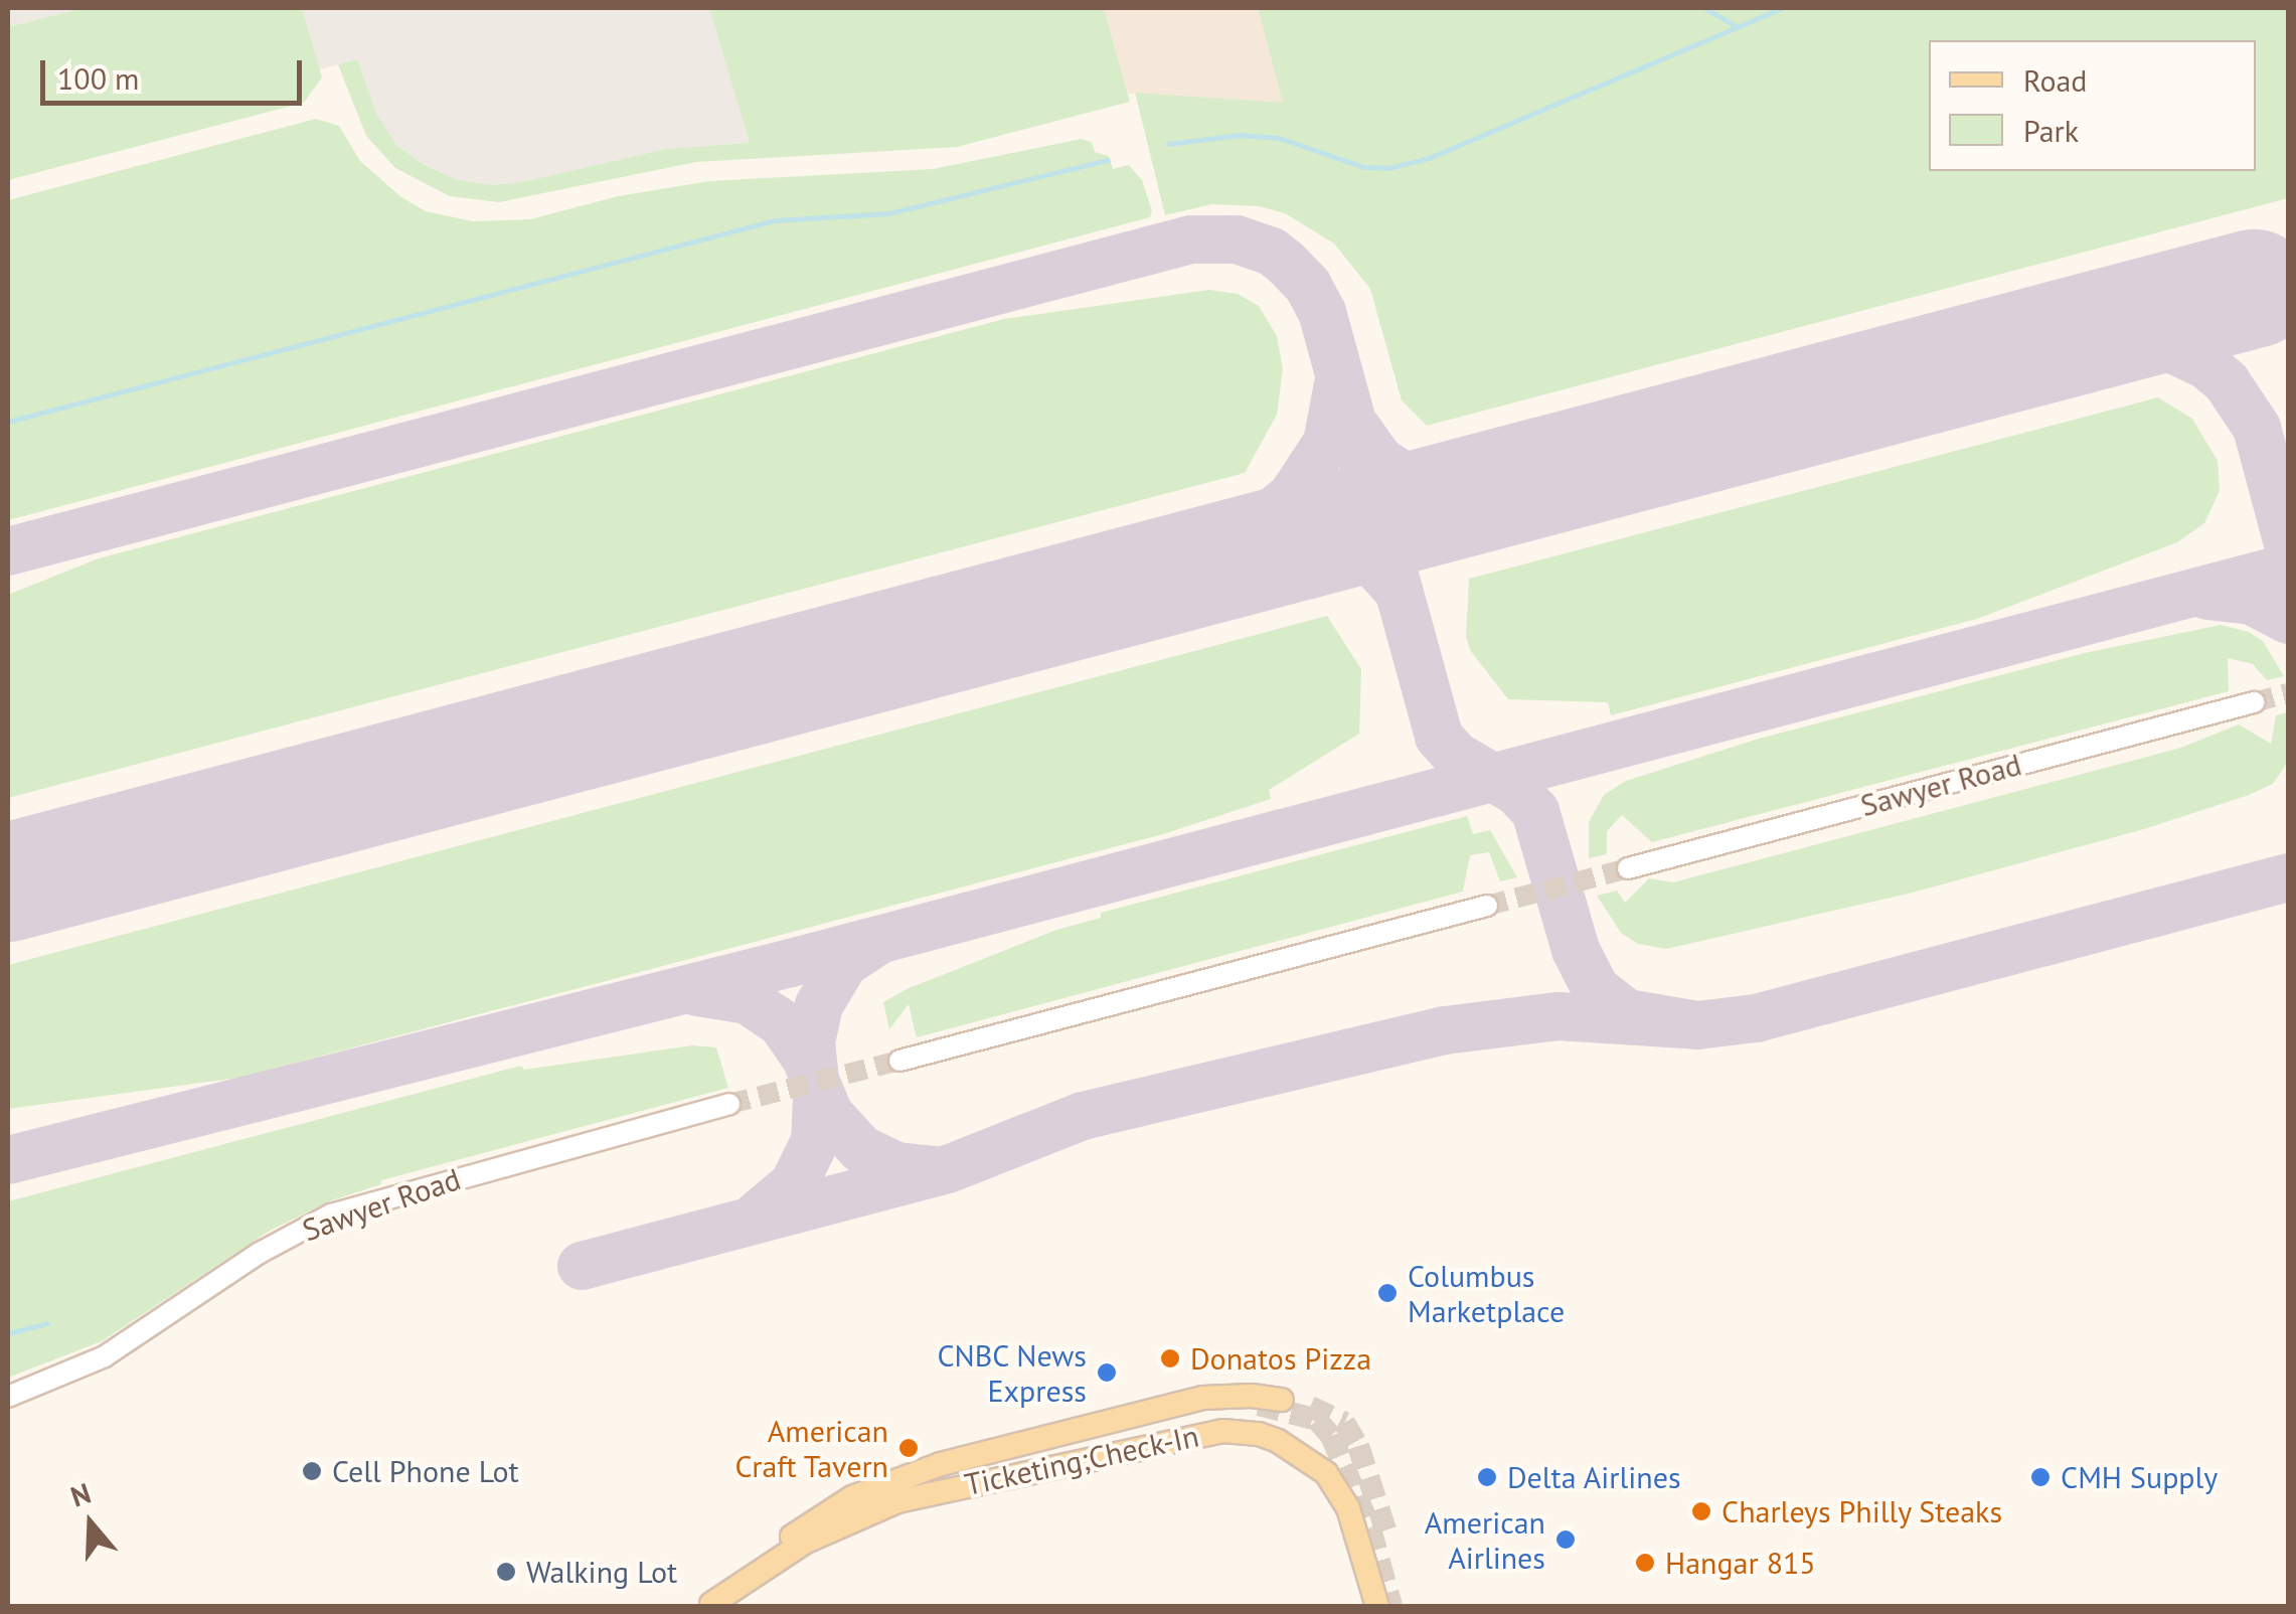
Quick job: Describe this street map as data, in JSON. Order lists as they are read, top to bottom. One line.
{"streets":{"main road":["Ticketing;Check-In"],"street":["Sawyer Road"]},"places":["Columbus Marketplace","Donatos Pizza","CNBC News Express","American Craft Tavern","Cell Phone Lot","Delta Airlines","CMH Supply","Charleys Philly Steaks","American Airlines","Hangar 815","Walking Lot"],"legend":["Road","Park"],"scale_bar":"100 m","north":"top"}
